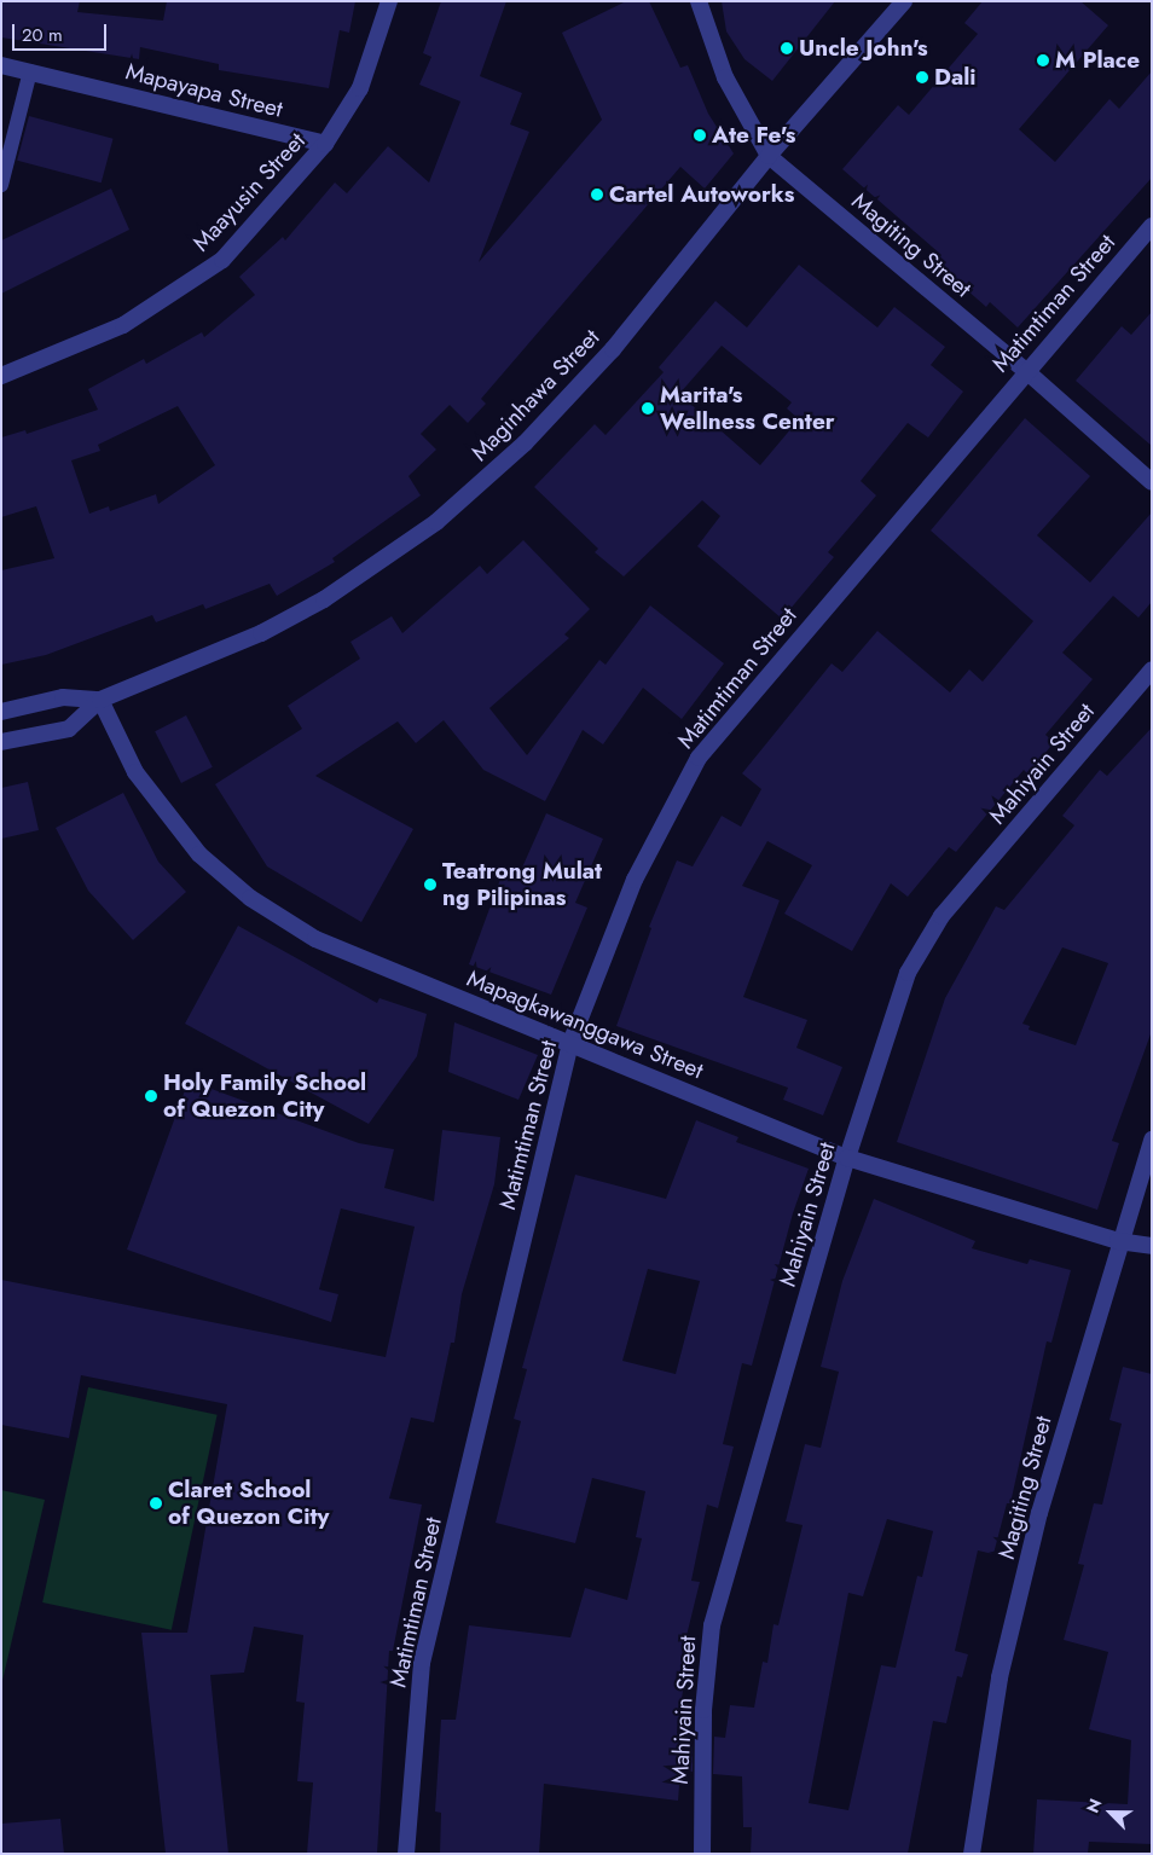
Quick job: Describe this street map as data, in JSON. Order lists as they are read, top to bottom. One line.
{"streets":{"street":["Mapayapa Street","Maayusin Street","Magiting Street","Matimtiman Street","Maginhawa Street","Mahiyain Street","Mapagkawanggawa Street"]},"crossings":[["Mapayapa Street","Maayusin Street"],["Magiting Street","Matimtiman Street"],["Magiting Street","Maginhawa Street"],["Magiting Street","Mapagkawanggawa Street"],["Matimtiman Street","Mapagkawanggawa Street"],["Maginhawa Street","Mapagkawanggawa Street"],["Mahiyain Street","Mapagkawanggawa Street"]],"places":["Uncle John's","M Place","Dali","Ate Fe's","Cartel Autoworks","Marita's Wellness Center","Teatrong Mulat ng Pilipinas","Holy Family School of Quezon City","Claret School of Quezon City"],"scale_bar":"20 m","north":"top left"}
